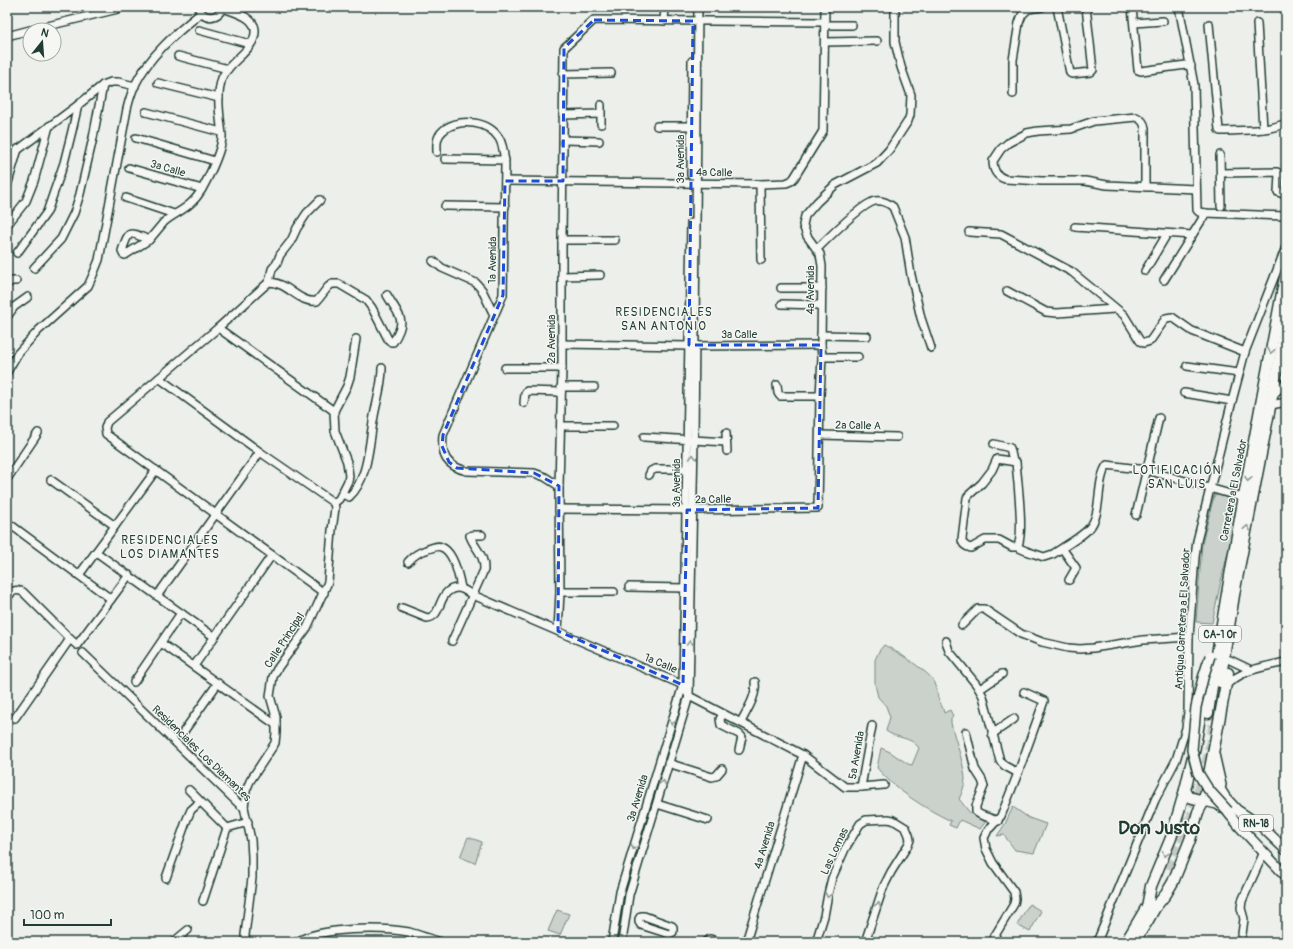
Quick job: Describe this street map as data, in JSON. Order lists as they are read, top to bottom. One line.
{"streets":{"highway":["Carretera a El Salvador","CA-1 Or"],"main road":["RN-18"],"street":["3a Avenida","3a Calle","4a Calle","1a Avenida","4a Avenida","2a Avenida","2a Calle A","2a Calle","Antigua Carretera a El Salvador","Calle Principal","1a Calle","Residenciales Los Diamantes","5a Avenida","Las Lomas"]},"crossings":[["3a Avenida","3a Calle"],["3a Avenida","4a Calle"],["3a Avenida","2a Calle"],["3a Avenida","1a Calle"],["3a Calle","4a Avenida"],["3a Calle","2a Avenida"],["4a Calle","1a Avenida"],["4a Calle","2a Avenida"],["1a Avenida","2a Avenida"],["4a Avenida","2a Calle A"],["4a Avenida","2a Calle"],["4a Avenida","1a Calle"],["2a Avenida","2a Calle"],["2a Avenida","1a Calle"],["Carretera a El Salvador","Antigua Carretera a El Salvador"],["Calle Principal","Residenciales Los Diamantes"],["1a Calle","5a Avenida"]],"districts":["RESIDENCIALES SAN ANTONIO","LOTIFICACIÓN SAN LUIS","RESIDENCIALES LOS DIAMANTES","Don Justo"],"scale_bar":"100 m","north":"top"}
